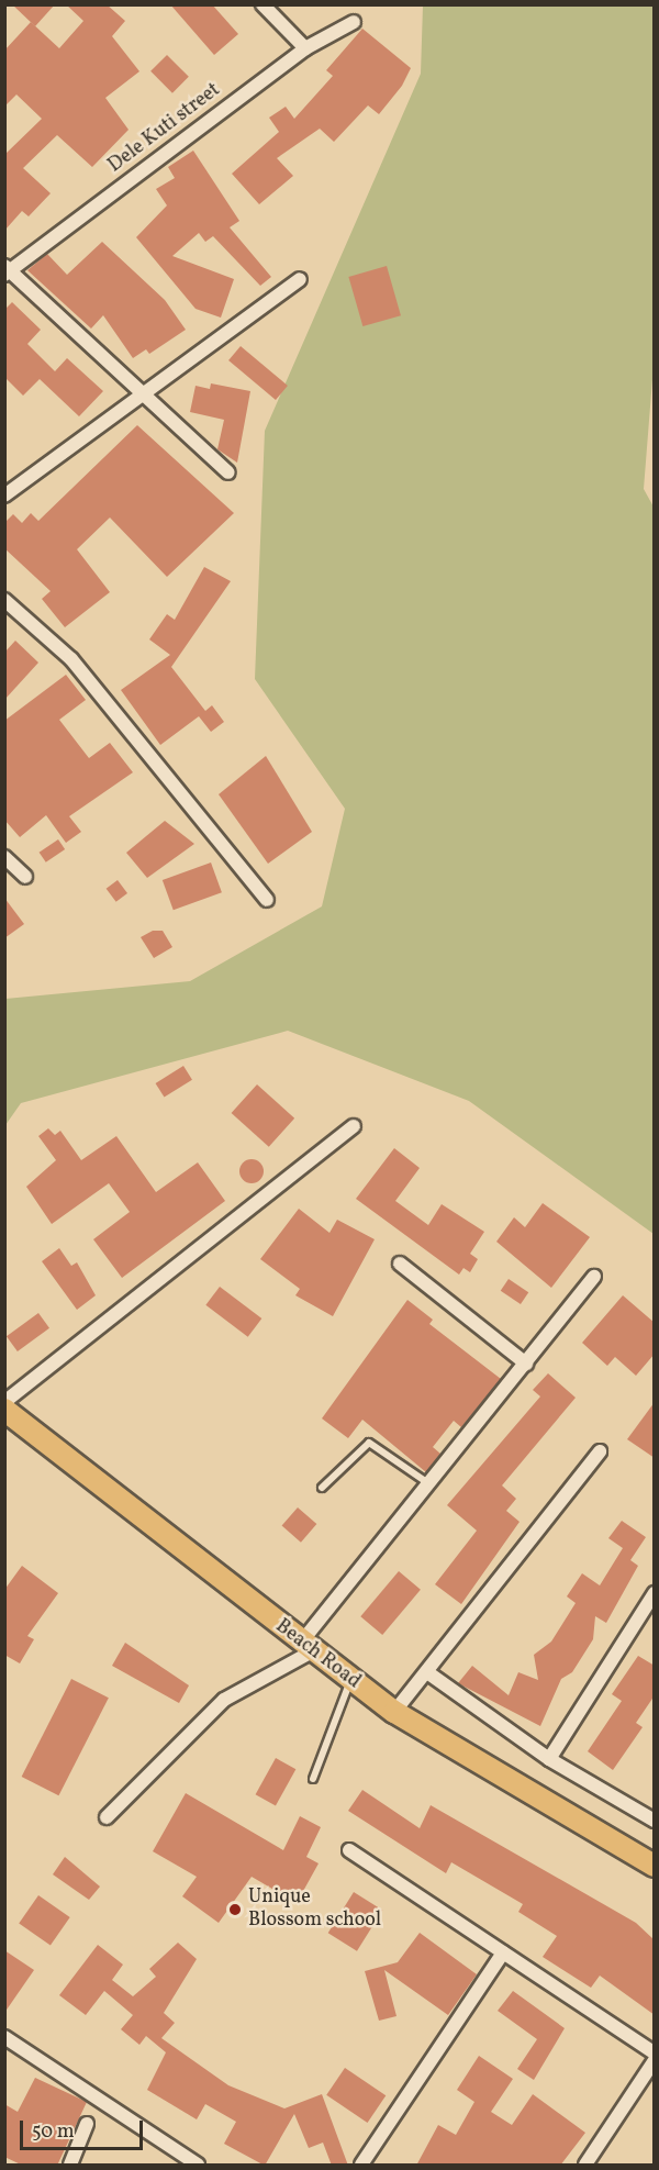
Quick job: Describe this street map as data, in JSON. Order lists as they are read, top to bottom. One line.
{"streets":{"main road":["Beach Road"],"street":["Dele Kuti street"]},"places":["Unique Blossom school"],"scale_bar":"50 m"}
